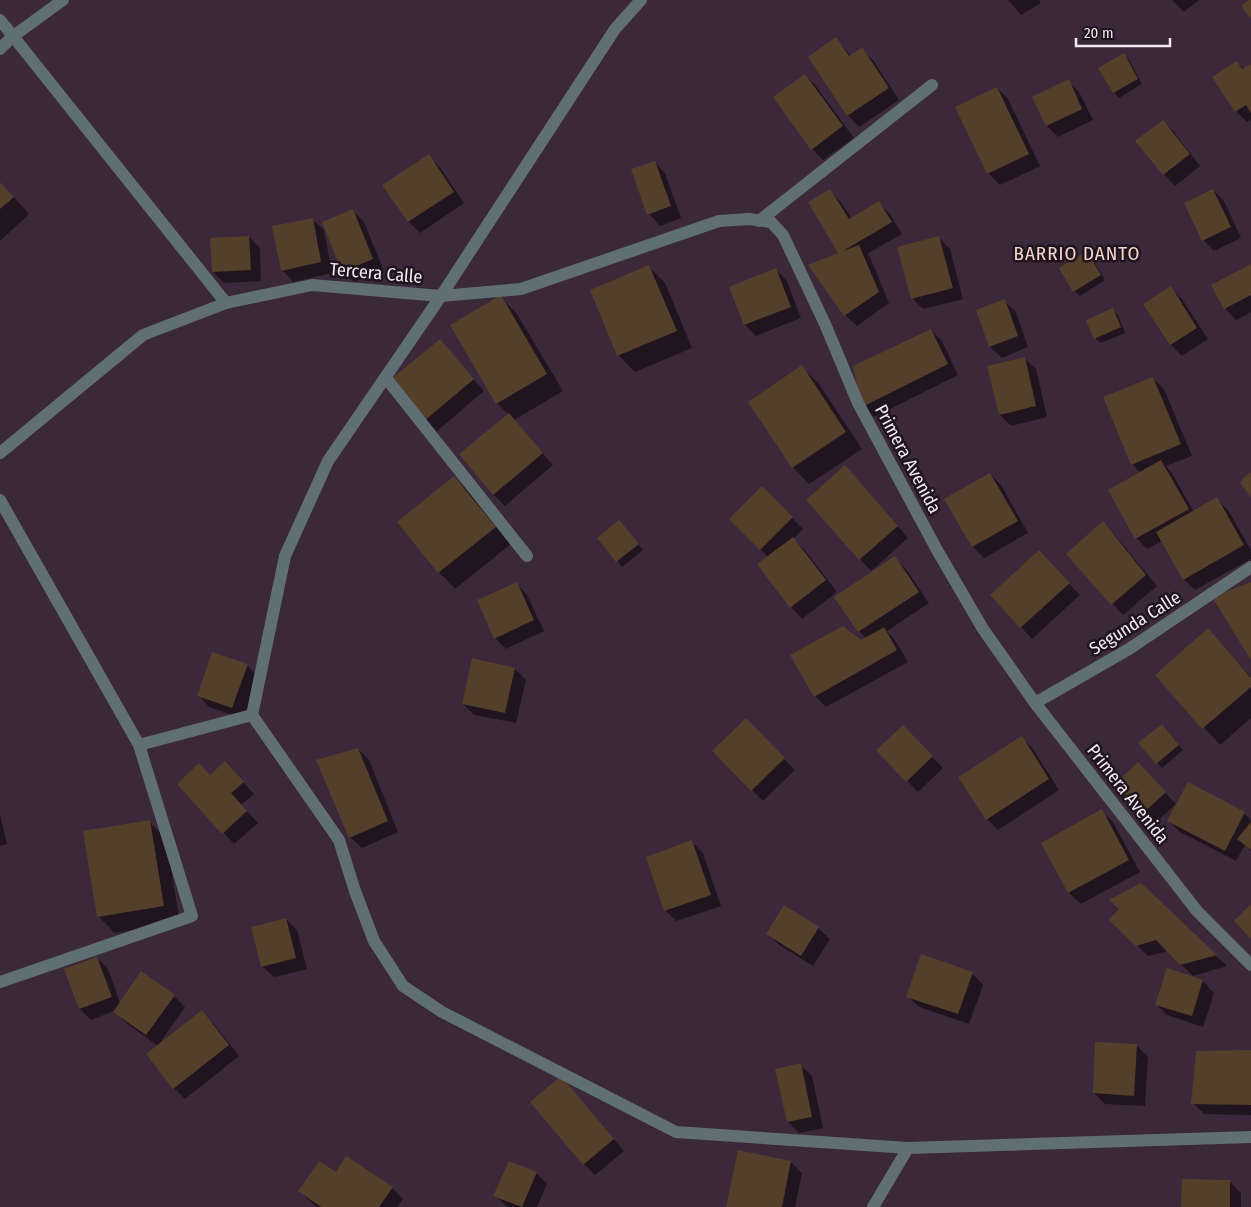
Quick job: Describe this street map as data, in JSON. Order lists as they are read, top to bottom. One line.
{"streets":{"street":["Tercera Calle","Primera Avenida","Segunda Calle"]},"crossings":[["Tercera Calle","Primera Avenida"],["Primera Avenida","Segunda Calle"]],"districts":["BARRIO DANTO"],"scale_bar":"20 m"}
